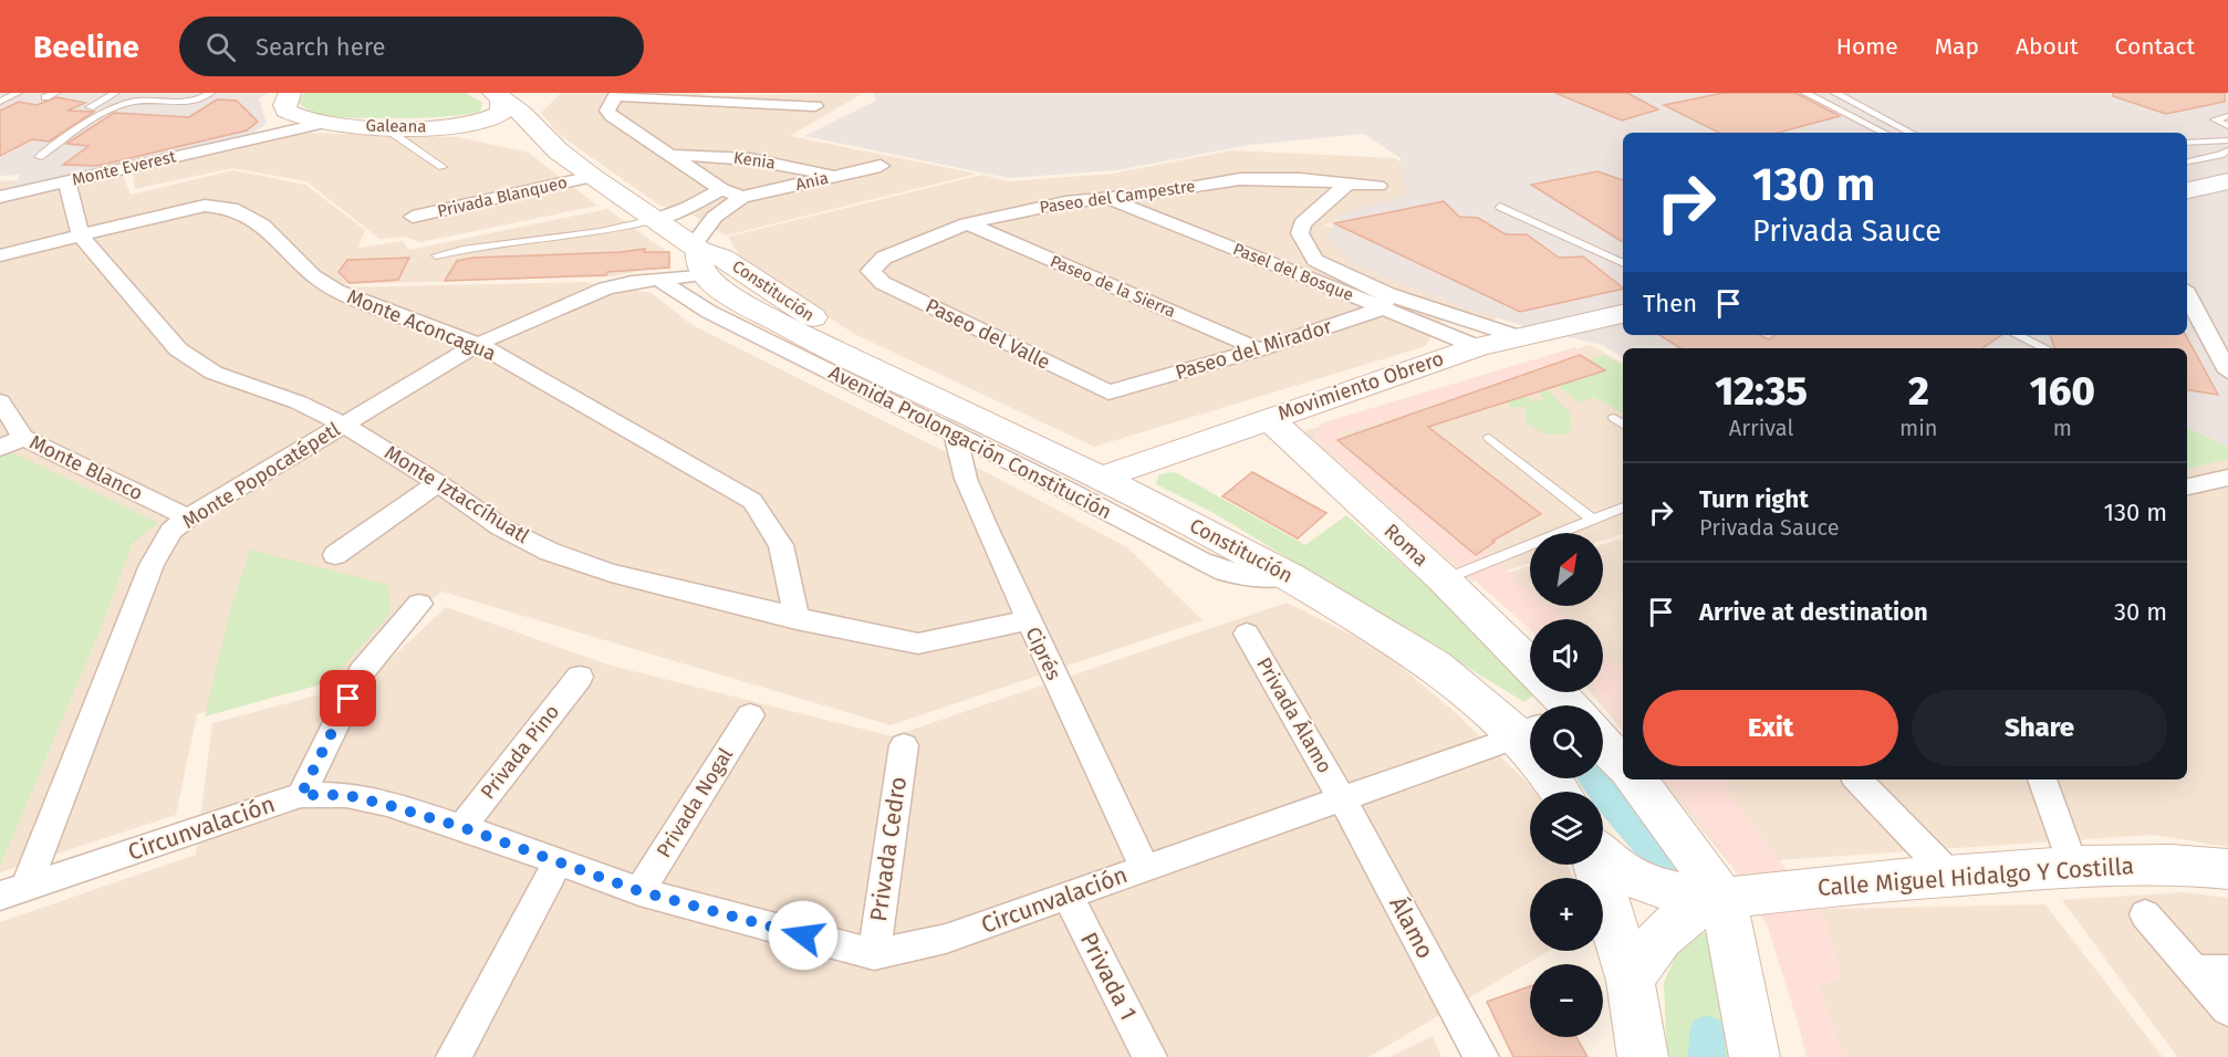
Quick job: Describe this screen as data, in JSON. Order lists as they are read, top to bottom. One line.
{"streets":{"street":["Galeana","Kenia","Monte Everest","Ania","Privada Blanqueo","Paseo del Campestre","Pasel del Bosque","Paseo de la Sierra","Constitución","Monte Aconcagua","Paseo del Valle","Paseo del Mirador","Movimiento Obrero","Avenida Prolongación Constitución","Monte Blanco","Monte Popocatépetl","Monte Iztaccíhuatl","Roma","Ciprés","Privada Álamo","Privada Pino","Privada Nogal","Circunvalación","Privada Cedro","Calle Miguel Hidalgo Y Costilla","Álamo","Privada 1"]},"crossings":[["Galeana","Monte Everest"],["Kenia","Ania"],["Monte Everest","Monte Iztaccíhuatl"],["Privada Blanqueo","Constitución"],["Paseo del Campestre","Pasel del Bosque"],["Paseo del Campestre","Paseo de la Sierra"],["Paseo del Campestre","Paseo del Valle"],["Pasel del Bosque","Paseo del Mirador"],["Pasel del Bosque","Movimiento Obrero"],["Paseo de la Sierra","Paseo del Mirador"],["Constitución","Movimiento Obrero"],["Constitución","Avenida Prolongación Constitución"],["Constitución","Monte Popocatépetl"],["Monte Aconcagua","Monte Popocatépetl"],["Monte Aconcagua","Monte Iztaccíhuatl"],["Paseo del Valle","Paseo del Mirador"],["Movimiento Obrero","Avenida Prolongación Constitución"],["Movimiento Obrero","Roma"],["Avenida Prolongación Constitución","Monte Popocatépetl"],["Avenida Prolongación Constitución","Ciprés"],["Monte Blanco","Monte Popocatépetl"],["Monte Popocatépetl","Monte Iztaccíhuatl"],["Monte Popocatépetl","Circunvalación"],["Monte Iztaccíhuatl","Ciprés"],["Ciprés","Circunvalación"],["Privada Álamo","Circunvalación"],["Privada Álamo","Álamo"],["Privada Pino","Circunvalación"],["Privada Nogal","Circunvalación"],["Circunvalación","Privada Cedro"],["Circunvalación","Álamo"],["Circunvalación","Privada 1"]],"north":"top right","page":{"header":"Beeline","search":"Search here","nav":["Home","Map","About","Contact"],"turn":["130 m","Privada Sauce"],"then":"Then","eta":["12:35","Arrival","2","min","160","m"],"list":[{"name":"Turn right","note":"Privada Sauce","value":"130 m"},{"name":"Arrive at destination","value":"30 m"}],"map_buttons":["+","−"],"buttons":["Exit","Share"]}}
